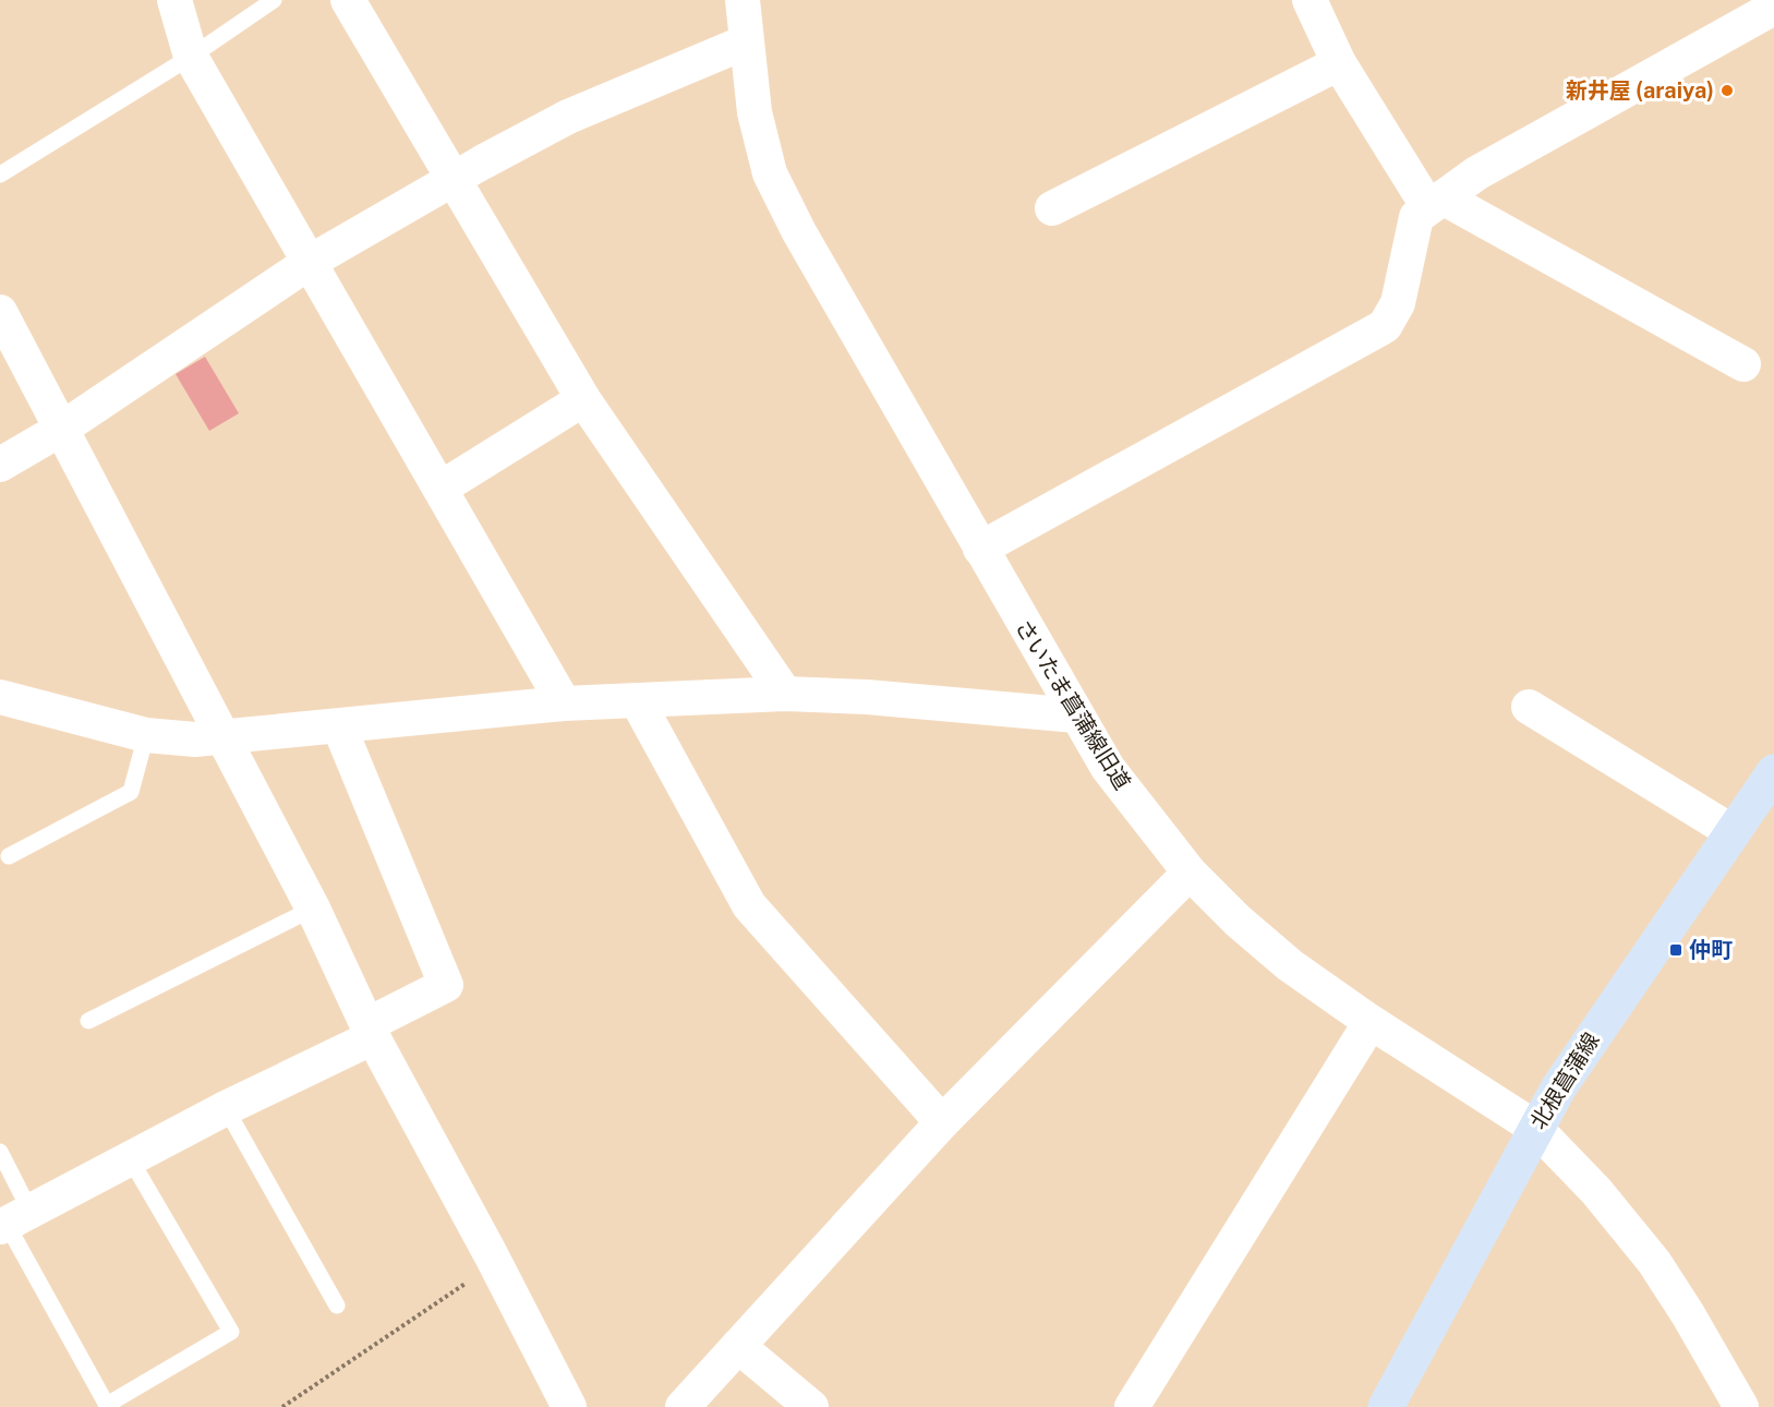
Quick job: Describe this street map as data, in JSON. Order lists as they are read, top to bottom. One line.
{"streets":{"main road":["北根菖蒲線"],"street":["さいたま菖蒲線旧道"]},"crossings":[["さいたま菖蒲線旧道","北根菖蒲線"]],"places":{"other":["新井屋 (araiya)"],"transit":["仲町"]}}
